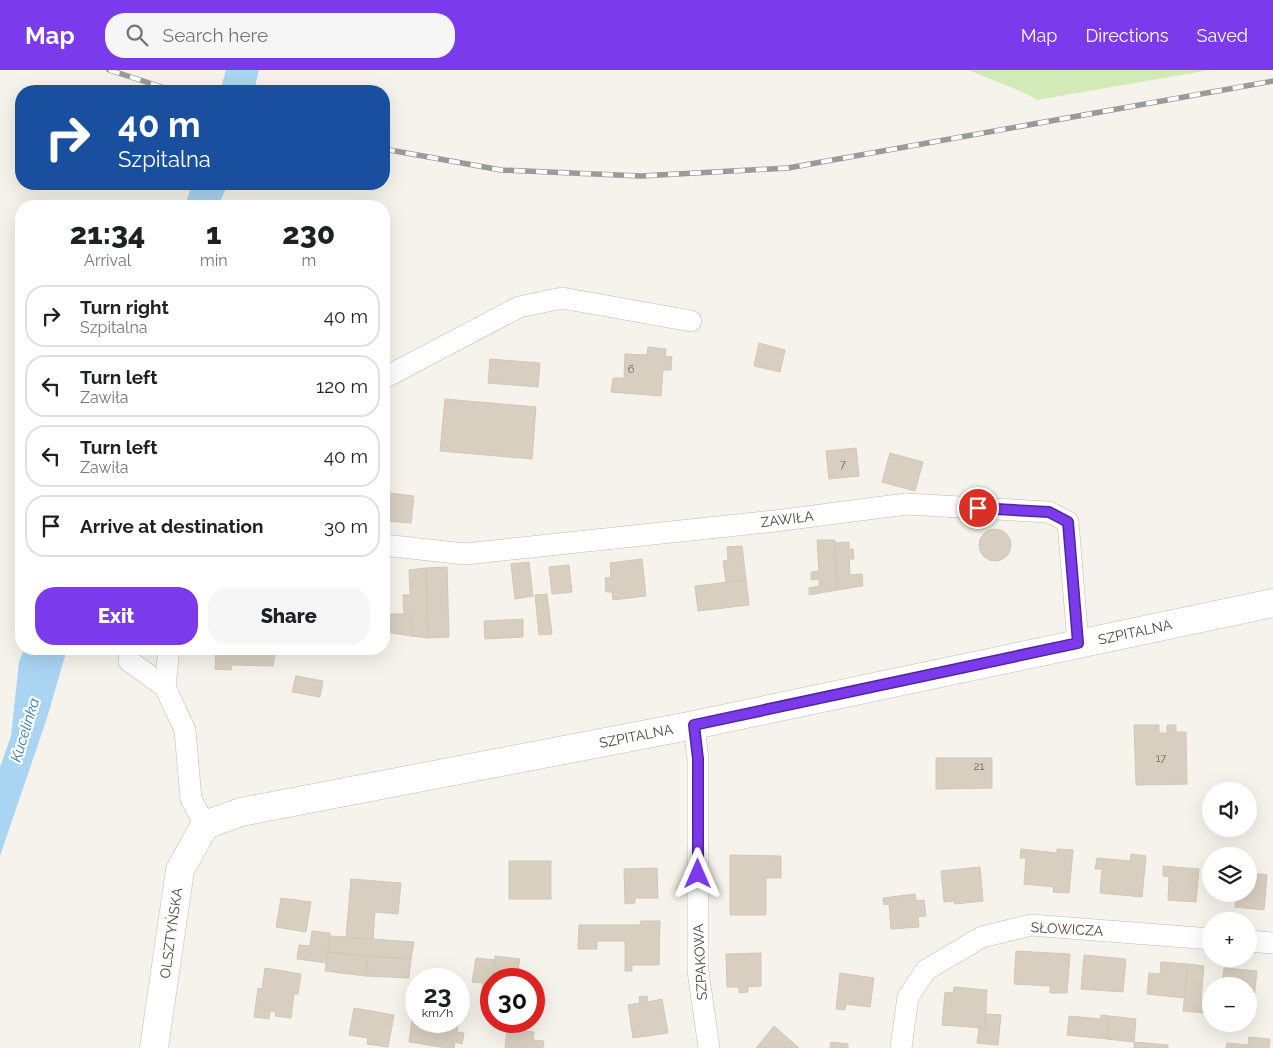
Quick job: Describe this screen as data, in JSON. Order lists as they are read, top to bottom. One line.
{"streets":{"street":["ZAWIŁA","SZPITALNA","SŁOWICZA","OLSZTYŃSKA","SZPAKOWA"]},"crossings":[["ZAWIŁA","SZPITALNA"],["SZPITALNA","OLSZTYŃSKA"],["SZPITALNA","SZPAKOWA"]],"water":["Kucelinka"],"house_numbers":["6","7","17","21"],"page":{"header":"Map","search":"Search here","nav":["Map","Directions","Saved"],"turn":["40 m","Szpitalna"],"eta":["21:34","Arrival","1","min","230","m"],"list":[{"name":"Turn right","note":"Szpitalna","value":"40 m"},{"name":"Turn left","note":"Zawiła","value":"120 m"},{"name":"Turn left","note":"Zawiła","value":"40 m"},{"name":"Arrive at destination","value":"30 m"}],"buttons":["Exit","Share"],"map_buttons":["+","−"],"speed":"23 km/h","limit":"30"}}
